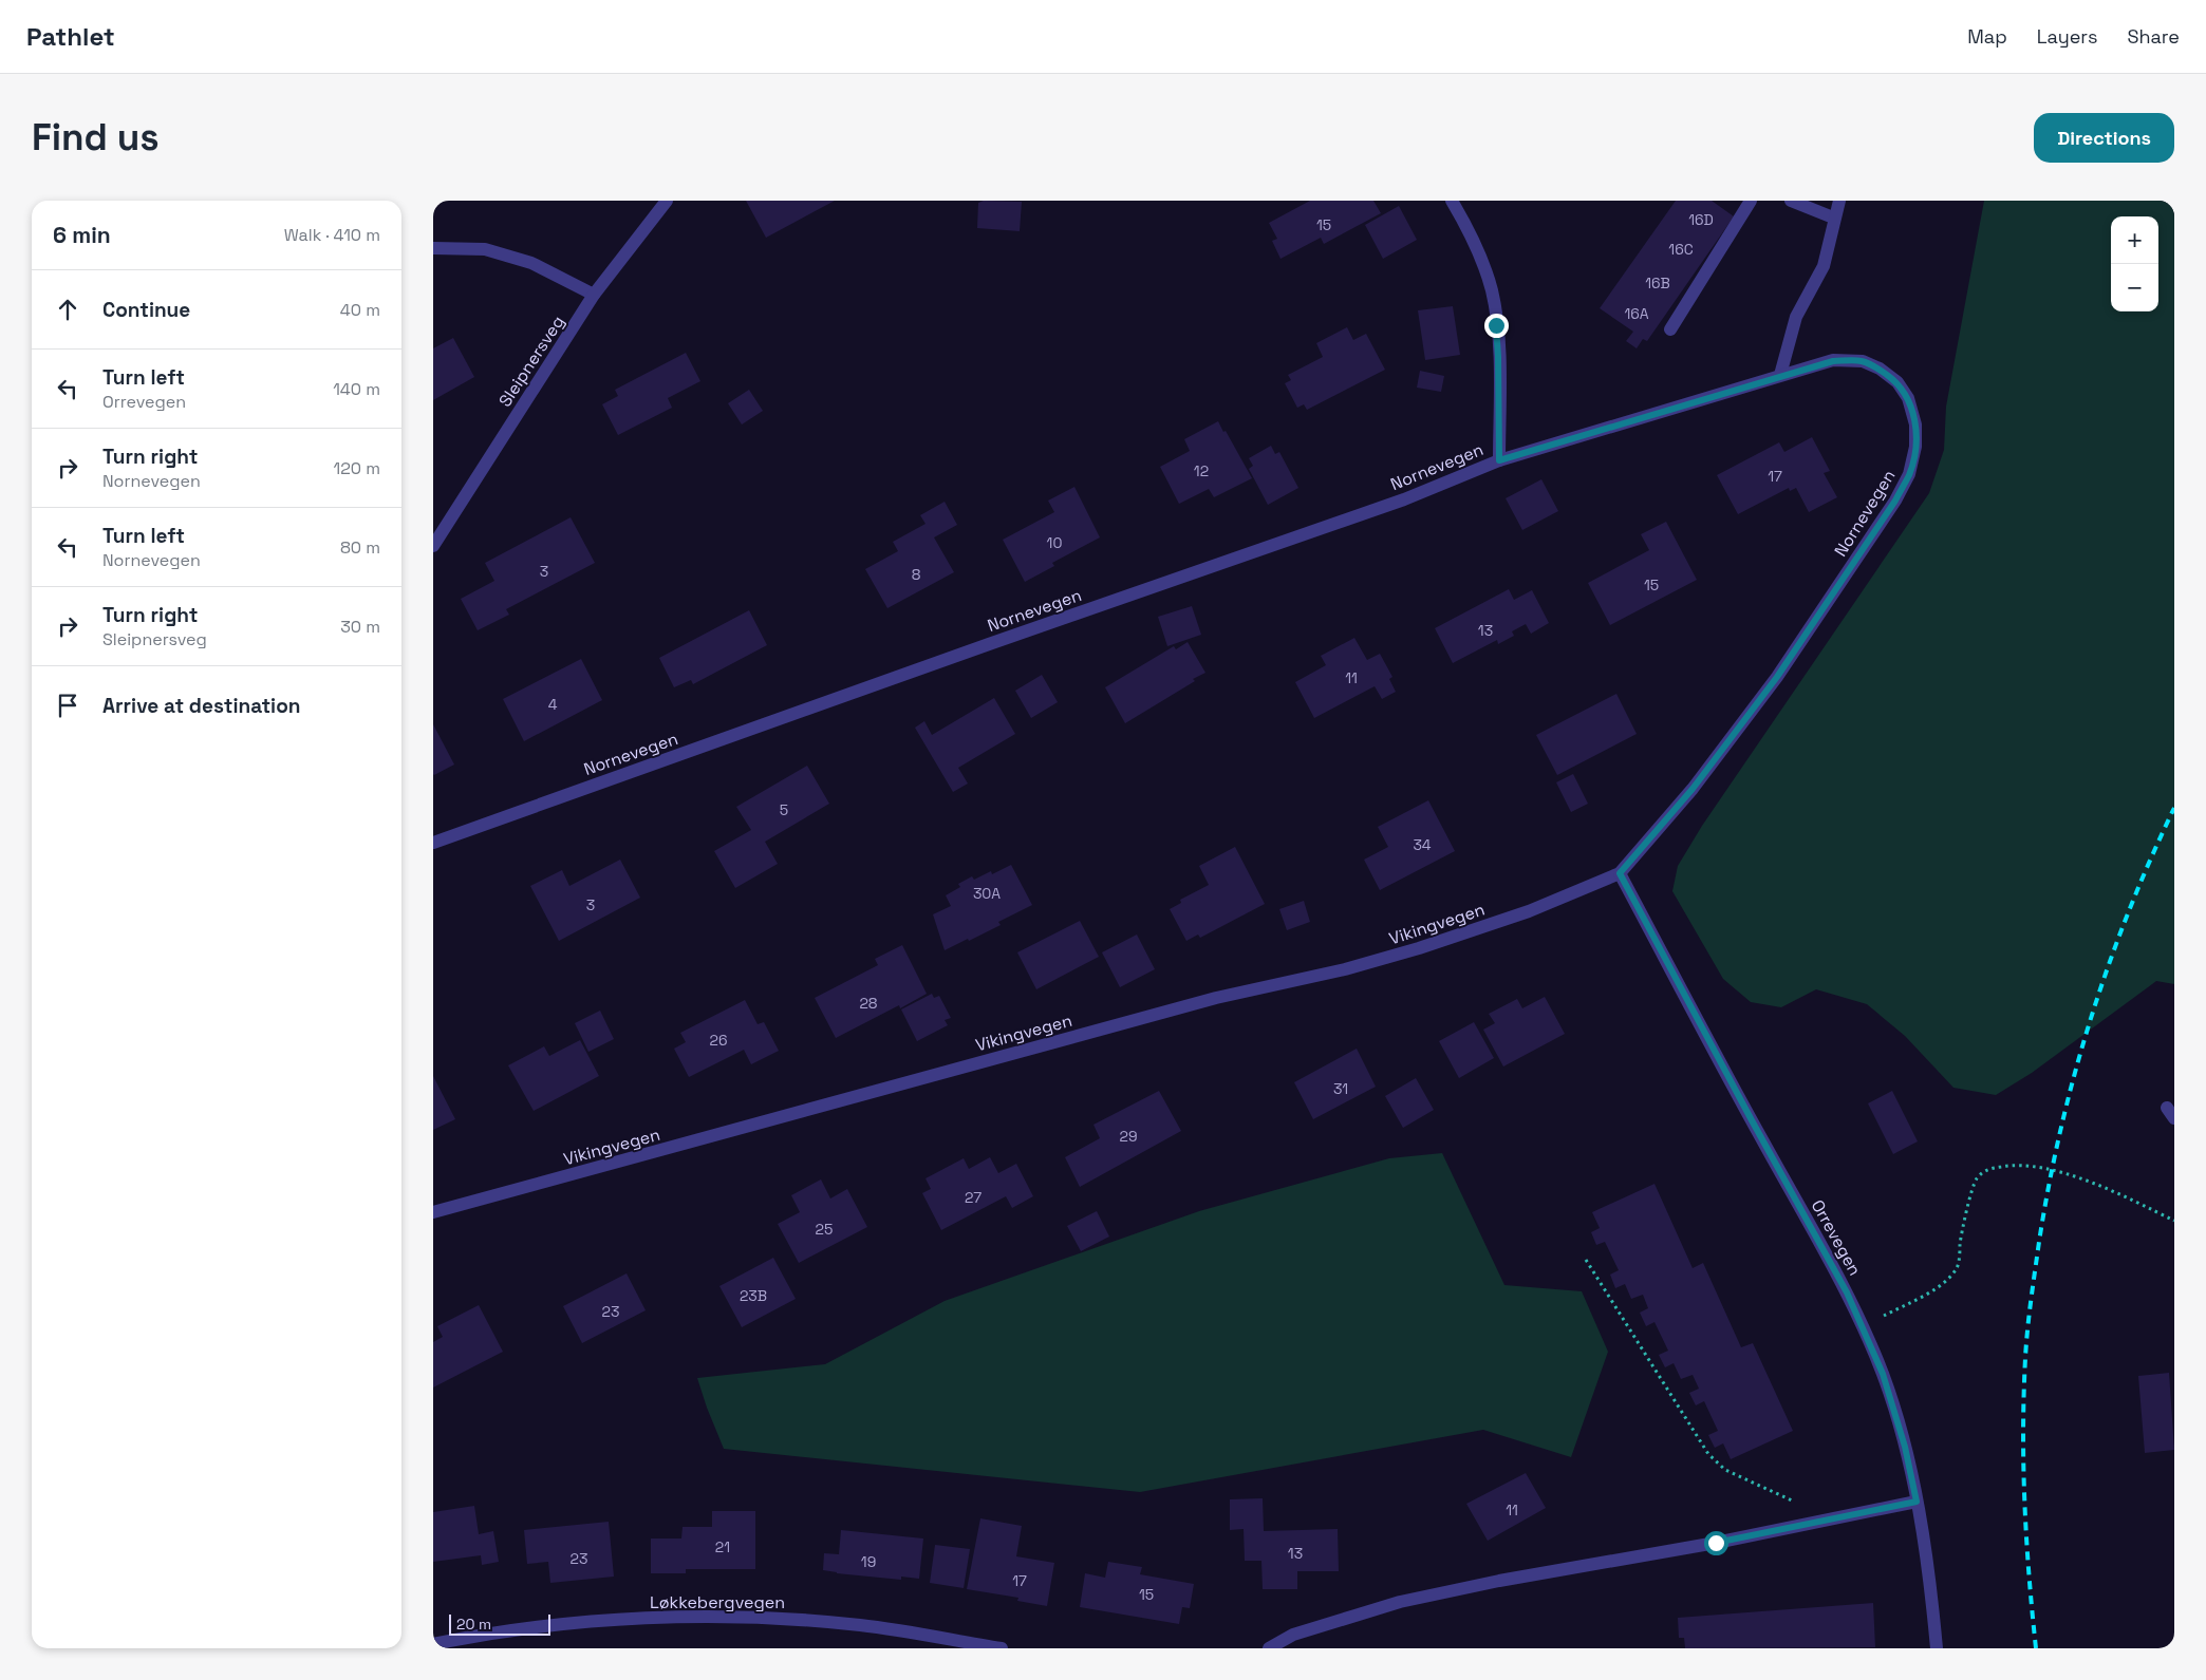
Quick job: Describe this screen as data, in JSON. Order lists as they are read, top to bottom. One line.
{"streets":{"street":["Sleipnersveg","Nornevegen","Vikingvegen","Orrevegen","Løkkebergvegen"]},"crossings":[["Nornevegen","Vikingvegen"],["Nornevegen","Orrevegen"],["Vikingvegen","Orrevegen"]],"house_numbers":["16D","15","16C","16B","16A","12","17","10","3","8","15","13","11","4","5","34","30A","3","28","26","31","29","27","25","23B","23","11","21","13","23","19","17","15"],"scale_bar":"20 m","page":{"header":"Pathlet","nav":["Map","Layers","Share"],"buttons":"Directions","title":"Find us","heading":["6 min","Walk · 410 m"],"map_buttons":["+","−"],"list":[["Continue","40 m"],["Turn left","Orrevegen","140 m"],["Turn right","Nornevegen","120 m"],["Turn left","Nornevegen","80 m"],["Turn right","Sleipnersveg","30 m"],"Arrive at destination"],"scale":"20 m"}}
